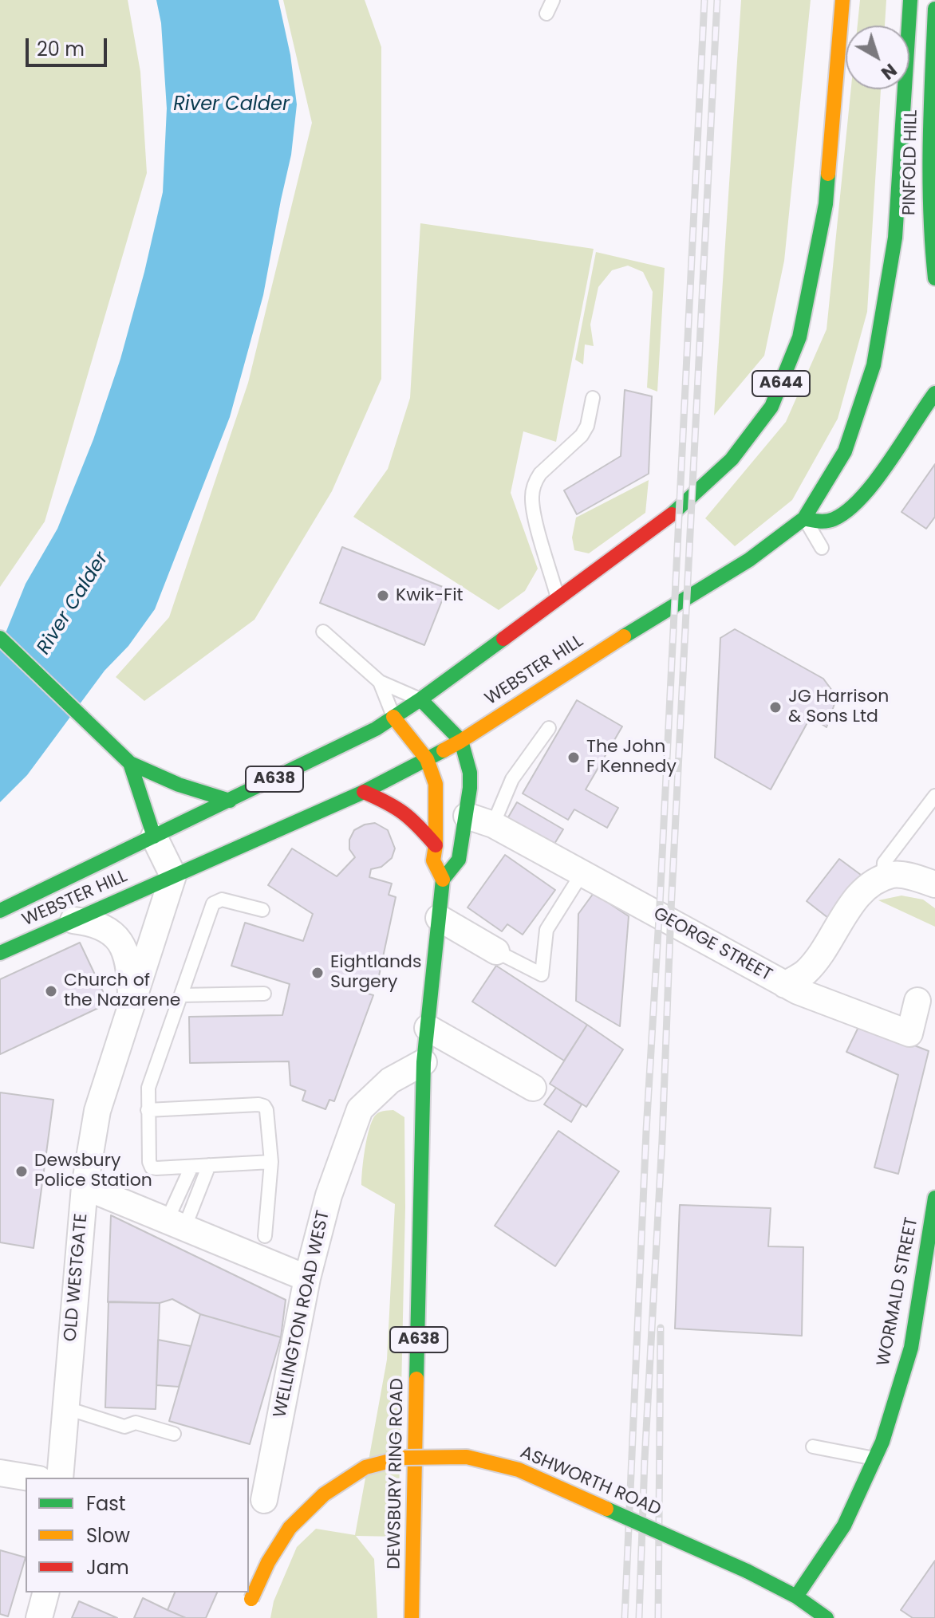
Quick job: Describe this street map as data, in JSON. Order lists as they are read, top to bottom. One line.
{"streets":{"main road":["PINFOLD HILL","A644","WEBSTER HILL","A638","WORMALD STREET","DEWSBURY RING ROAD","ASHWORTH ROAD"],"street":["GEORGE STREET","OLD WESTGATE","WELLINGTON ROAD WEST"]},"crossings":[["WEBSTER HILL","A638"],["WEBSTER HILL","OLD WESTGATE"],["A638","WELLINGTON ROAD WEST"],["A638","DEWSBURY RING ROAD"],["WORMALD STREET","ASHWORTH ROAD"],["WELLINGTON ROAD WEST","DEWSBURY RING ROAD"]],"water":["River Calder"],"places":["Kwik-Fit","JG Harrison & Sons Ltd","The John F Kennedy","Eightlands Surgery","Church of the Nazarene","Dewsbury Police Station"],"legend":["Fast","Slow","Jam"],"scale_bar":"20 m","north":"bottom right"}
